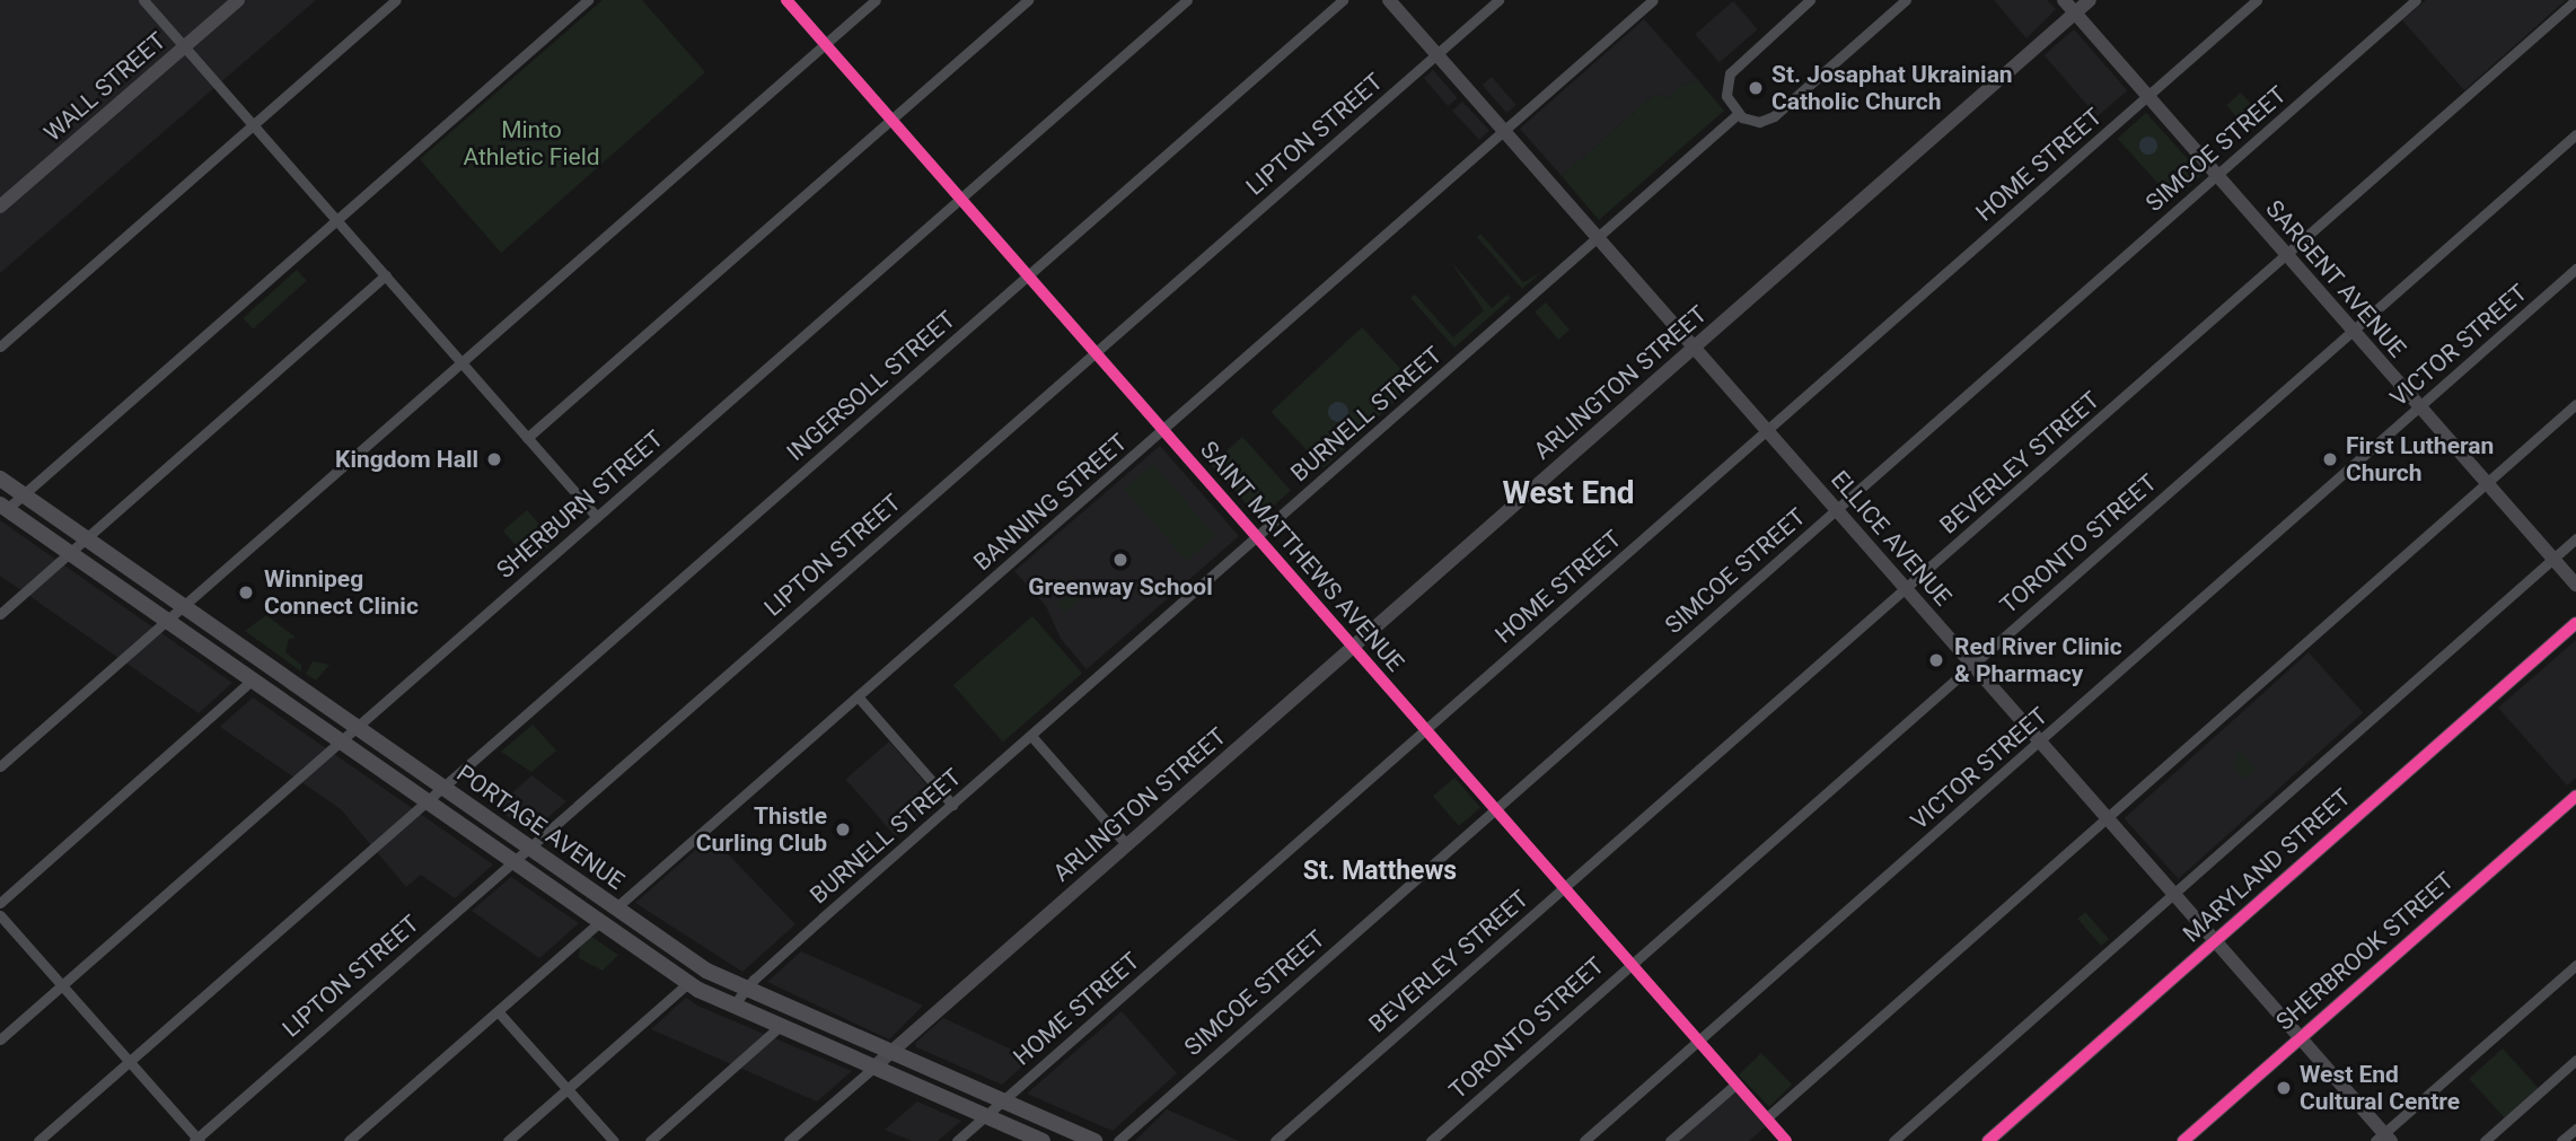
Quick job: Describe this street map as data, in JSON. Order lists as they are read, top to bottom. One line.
{"streets":{"highway":["PORTAGE AVENUE"],"main road":["WALL STREET","SARGENT AVENUE","ARLINGTON STREET","ELLICE AVENUE","MARYLAND STREET","SHERBROOK STREET"],"street":["LIPTON STREET","SIMCOE STREET","HOME STREET","VICTOR STREET","INGERSOLL STREET","BURNELL STREET","BEVERLEY STREET","BANNING STREET","SHERBURN STREET","TORONTO STREET","SAINT MATTHEWS AVENUE"]},"crossings":[["LIPTON STREET","ELLICE AVENUE"],["LIPTON STREET","SAINT MATTHEWS AVENUE"],["LIPTON STREET","PORTAGE AVENUE"],["SIMCOE STREET","SARGENT AVENUE"],["SIMCOE STREET","ELLICE AVENUE"],["SIMCOE STREET","SAINT MATTHEWS AVENUE"],["HOME STREET","SARGENT AVENUE"],["HOME STREET","ELLICE AVENUE"],["HOME STREET","SAINT MATTHEWS AVENUE"],["HOME STREET","PORTAGE AVENUE"],["SARGENT AVENUE","VICTOR STREET"],["SARGENT AVENUE","ARLINGTON STREET"],["SARGENT AVENUE","BEVERLEY STREET"],["SARGENT AVENUE","TORONTO STREET"],["VICTOR STREET","ELLICE AVENUE"],["VICTOR STREET","SAINT MATTHEWS AVENUE"],["ARLINGTON STREET","ELLICE AVENUE"],["ARLINGTON STREET","SAINT MATTHEWS AVENUE"],["ARLINGTON STREET","PORTAGE AVENUE"],["INGERSOLL STREET","SAINT MATTHEWS AVENUE"],["INGERSOLL STREET","PORTAGE AVENUE"],["BURNELL STREET","ELLICE AVENUE"],["BURNELL STREET","SAINT MATTHEWS AVENUE"],["BURNELL STREET","PORTAGE AVENUE"],["BEVERLEY STREET","ELLICE AVENUE"],["BEVERLEY STREET","SAINT MATTHEWS AVENUE"],["BANNING STREET","ELLICE AVENUE"],["BANNING STREET","SAINT MATTHEWS AVENUE"],["BANNING STREET","PORTAGE AVENUE"],["SHERBURN STREET","SAINT MATTHEWS AVENUE"],["SHERBURN STREET","PORTAGE AVENUE"],["ELLICE AVENUE","TORONTO STREET"],["ELLICE AVENUE","MARYLAND STREET"],["ELLICE AVENUE","SHERBROOK STREET"],["TORONTO STREET","SAINT MATTHEWS AVENUE"]],"districts":["West End","St. Matthews"],"parks":["Minto Athletic Field"],"places":["St. Josaphat Ukrainian Catholic Church","Kingdom Hall","First Lutheran Church","Greenway School","Winnipeg Connect Clinic","Red River Clinic & Pharmacy","Thistle Curling Club","West End Cultural Centre"]}
